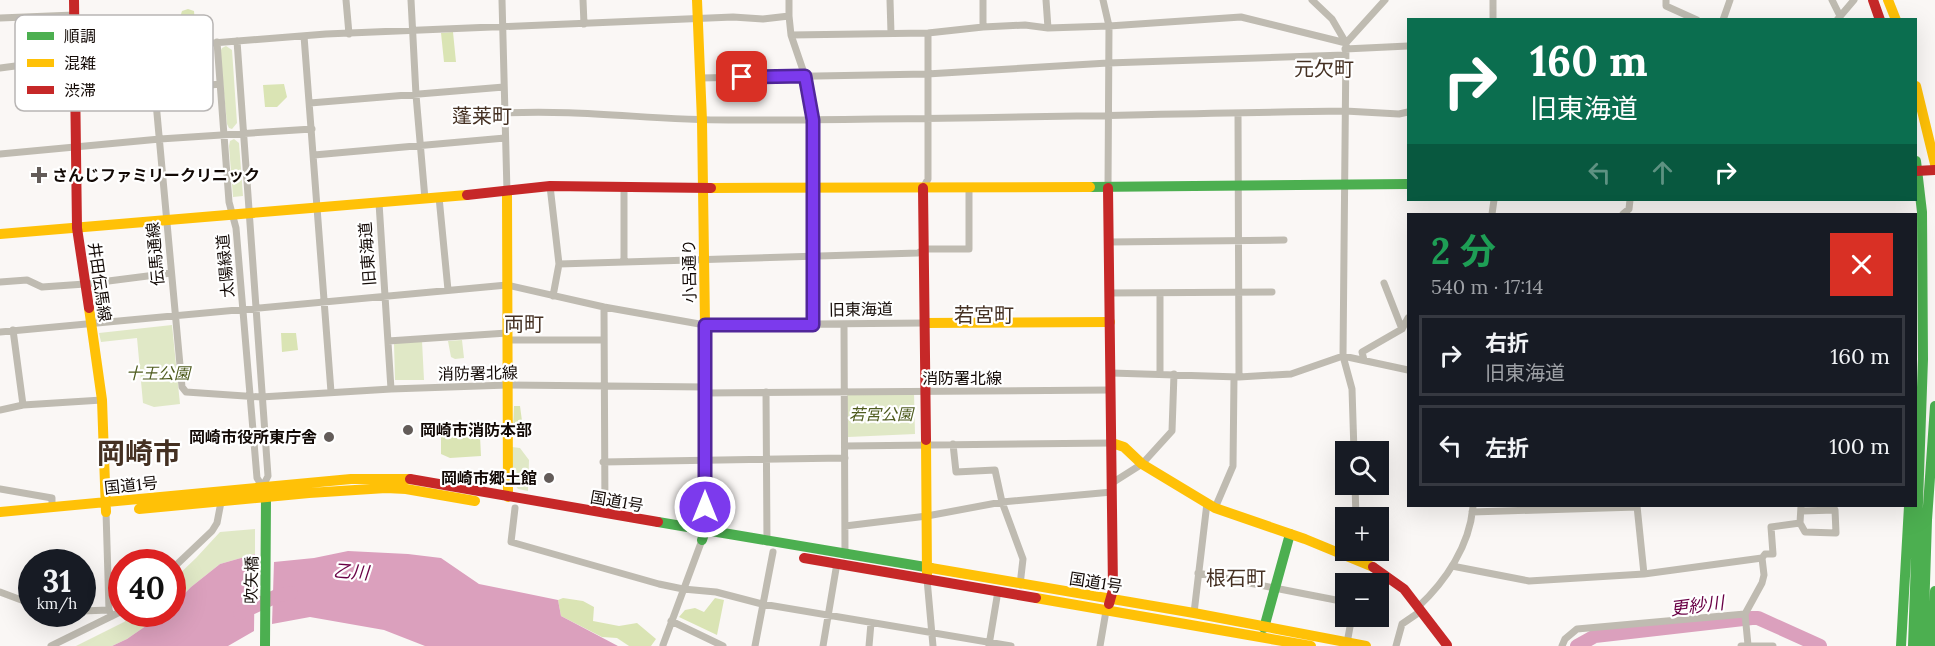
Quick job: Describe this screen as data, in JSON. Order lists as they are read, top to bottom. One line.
{"streets":{"main road":["旧東海道","小呂通り","井田伝馬線","国道1号","吹矢橋"],"street":["伝馬通線","太陽緑道","消防署北線"]},"crossings":[["伝馬通線","旧東海道"],["伝馬通線","太陽緑道"],["伝馬通線","消防署北線"],["旧東海道","太陽緑道"],["旧東海道","小呂通り"],["旧東海道","井田伝馬線"],["太陽緑道","消防署北線"],["太陽緑道","国道1号"],["太陽緑道","吹矢橋"],["小呂通り","消防署北線"],["小呂通り","国道1号"],["井田伝馬線","国道1号"],["国道1号","吹矢橋"]],"districts":["元欠町","蓬莱町","若宮町","両町","岡崎市","根石町"],"water":["乙川","更紗川"],"parks":["十王公園","若宮公園"],"places":{"health":["さんじファミリークリニック"],"other":["岡崎市消防本部","岡崎市役所東庁舎","岡崎市郷土館"]},"legend":["順調","混雑","渋滞"],"page":{"turn":["160 m","旧東海道"],"heading":["2 分","540 m · 17:14"],"list":[{"name":"右折","note":"旧東海道","value":"160 m"},{"name":"左折","value":"100 m"}],"map_buttons":["+","−"],"speed":"31 km/h","limit":"40"}}
